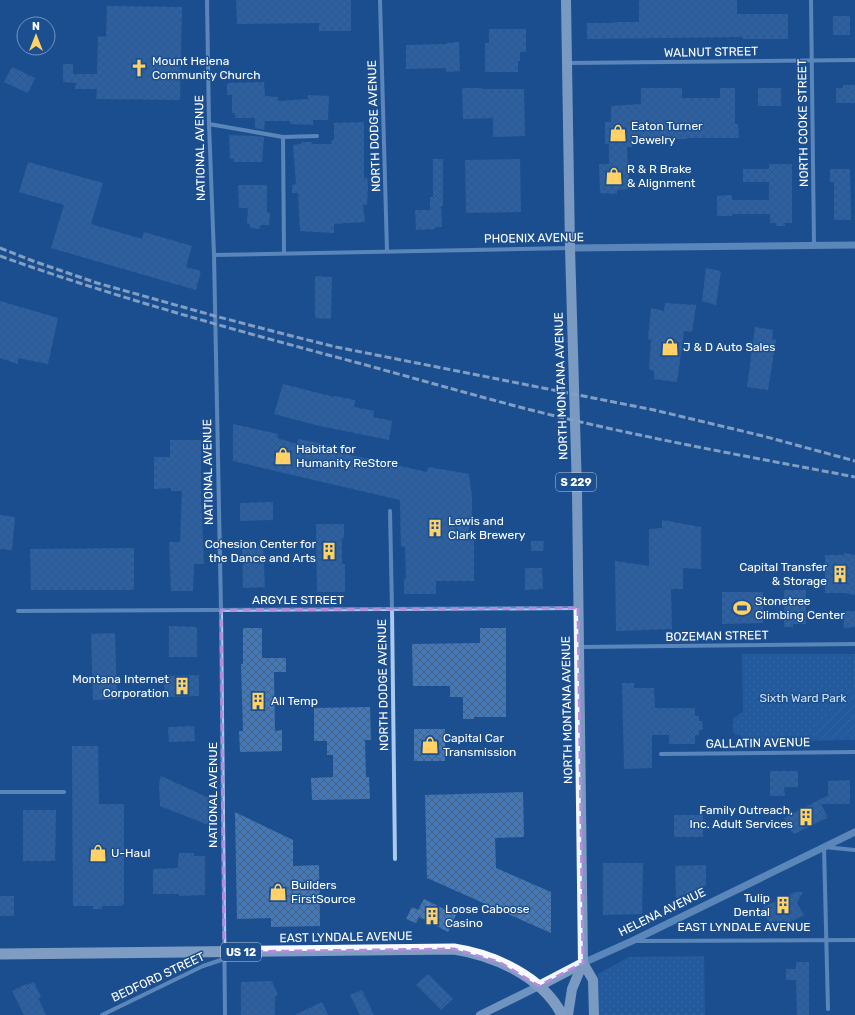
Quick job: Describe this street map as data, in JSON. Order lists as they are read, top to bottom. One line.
{"streets":{"highway":["EAST LYNDALE AVENUE","US 12"],"main road":["NORTH MONTANA AVENUE","S 229","HELENA AVENUE"],"street":["WALNUT STREET","NORTH COOKE STREET","NORTH DODGE AVENUE","NATIONAL AVENUE","PHOENIX AVENUE","ARGYLE STREET","BOZEMAN STREET","GALLATIN AVENUE","BEDFORD STREET"]},"crossings":[["WALNUT STREET","NORTH COOKE STREET"],["WALNUT STREET","NORTH MONTANA AVENUE"],["NORTH COOKE STREET","PHOENIX AVENUE"],["NORTH DODGE AVENUE","PHOENIX AVENUE"],["NORTH DODGE AVENUE","ARGYLE STREET"],["NATIONAL AVENUE","PHOENIX AVENUE"],["NATIONAL AVENUE","ARGYLE STREET"],["NATIONAL AVENUE","EAST LYNDALE AVENUE"],["NATIONAL AVENUE","BEDFORD STREET"],["PHOENIX AVENUE","NORTH MONTANA AVENUE"],["NORTH MONTANA AVENUE","ARGYLE STREET"],["NORTH MONTANA AVENUE","BOZEMAN STREET"],["NORTH MONTANA AVENUE","HELENA AVENUE"],["HELENA AVENUE","EAST LYNDALE AVENUE"],["HELENA AVENUE","US 12"],["EAST LYNDALE AVENUE","US 12"],["EAST LYNDALE AVENUE","BEDFORD STREET"]],"parks":["Sixth Ward Park"],"places":{"church":["Mount Helena Community Church"],"shop":["Eaton Turner Jewelry","R & R Brake & Alignment","J & D Auto Sales","Habitat for Humanity ReStore","Capital Car Transmission","U-Haul","Builders FirstSource"],"building":["Lewis and Clark Brewery","Cohesion Center for the Dance and Arts","Capital Transfer & Storage","Montana Internet Corporation","All Temp","Family Outreach, Inc. Adult Services","Tulip Dental","Loose Caboose Casino"],"sports":["Stonetree Climbing Center"]},"north":"top"}
